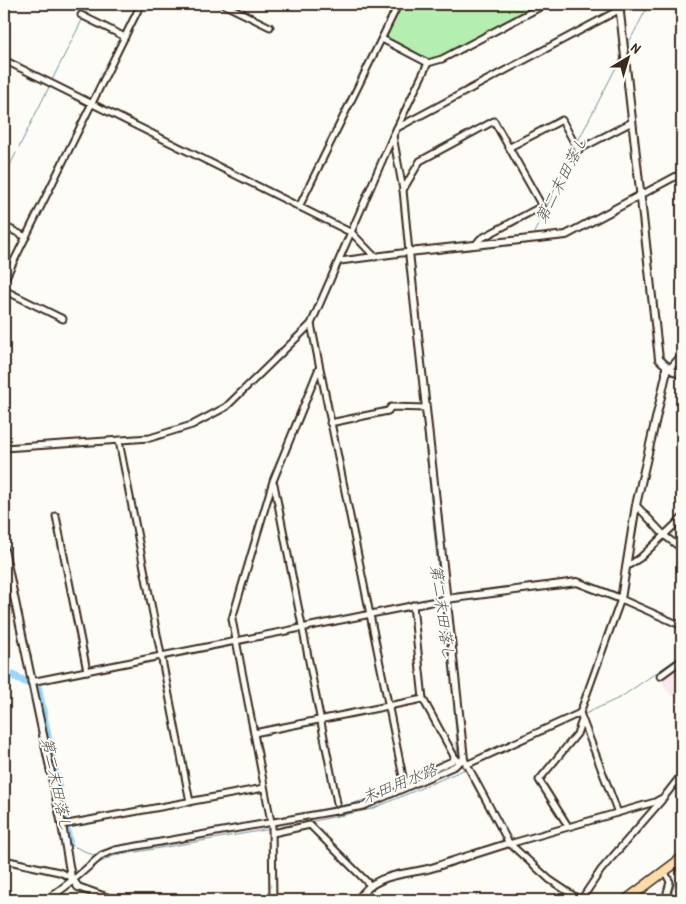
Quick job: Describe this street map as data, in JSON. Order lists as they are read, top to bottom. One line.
{"water":["第二末田落し","末田用水路"],"north":"top right"}
